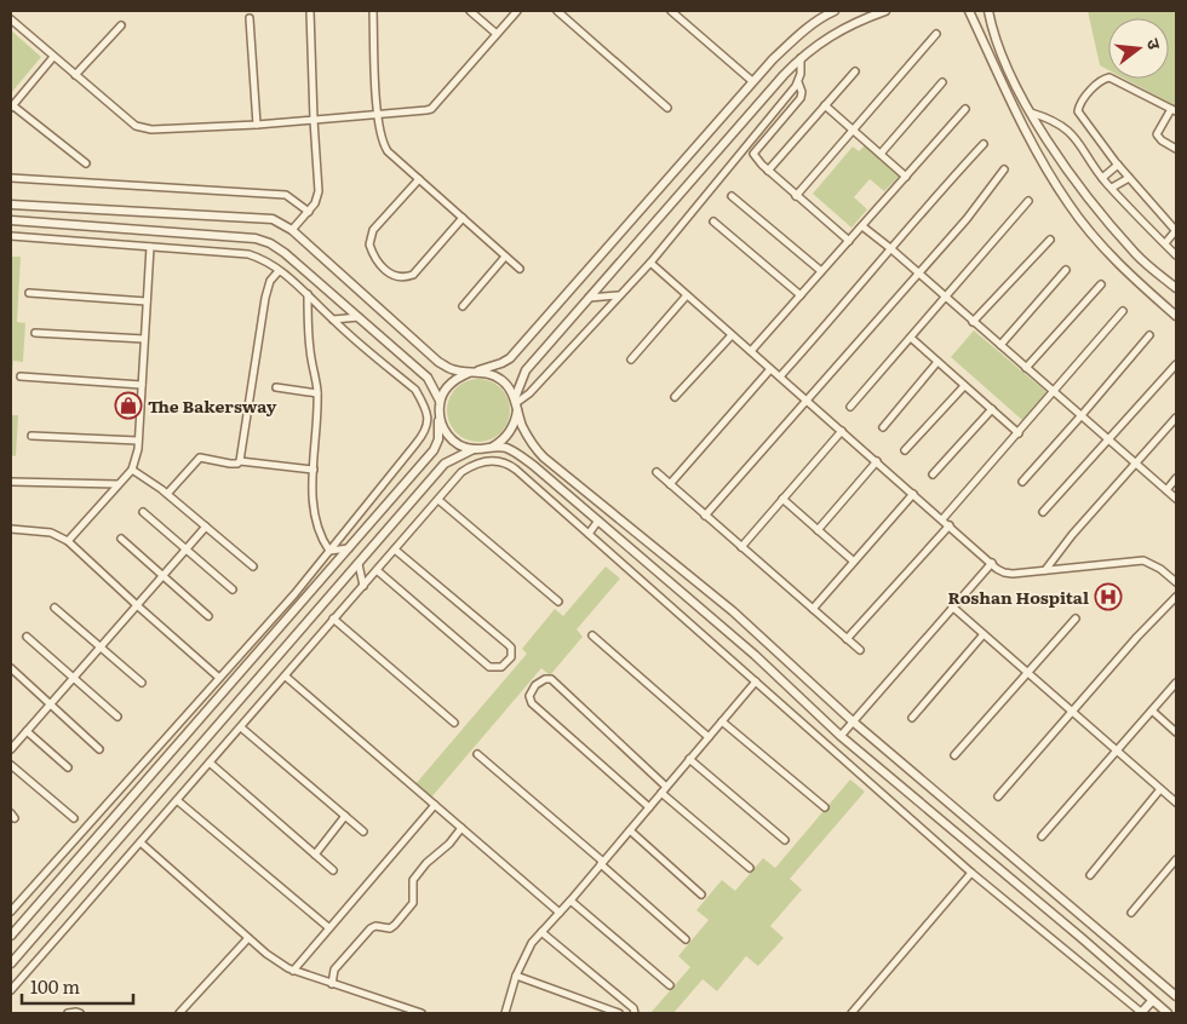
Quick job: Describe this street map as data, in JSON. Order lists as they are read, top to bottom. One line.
{"places":{"shop":["The Bakersway"],"hospital":["Roshan Hospital"]},"scale_bar":"100 m","north":"right"}
